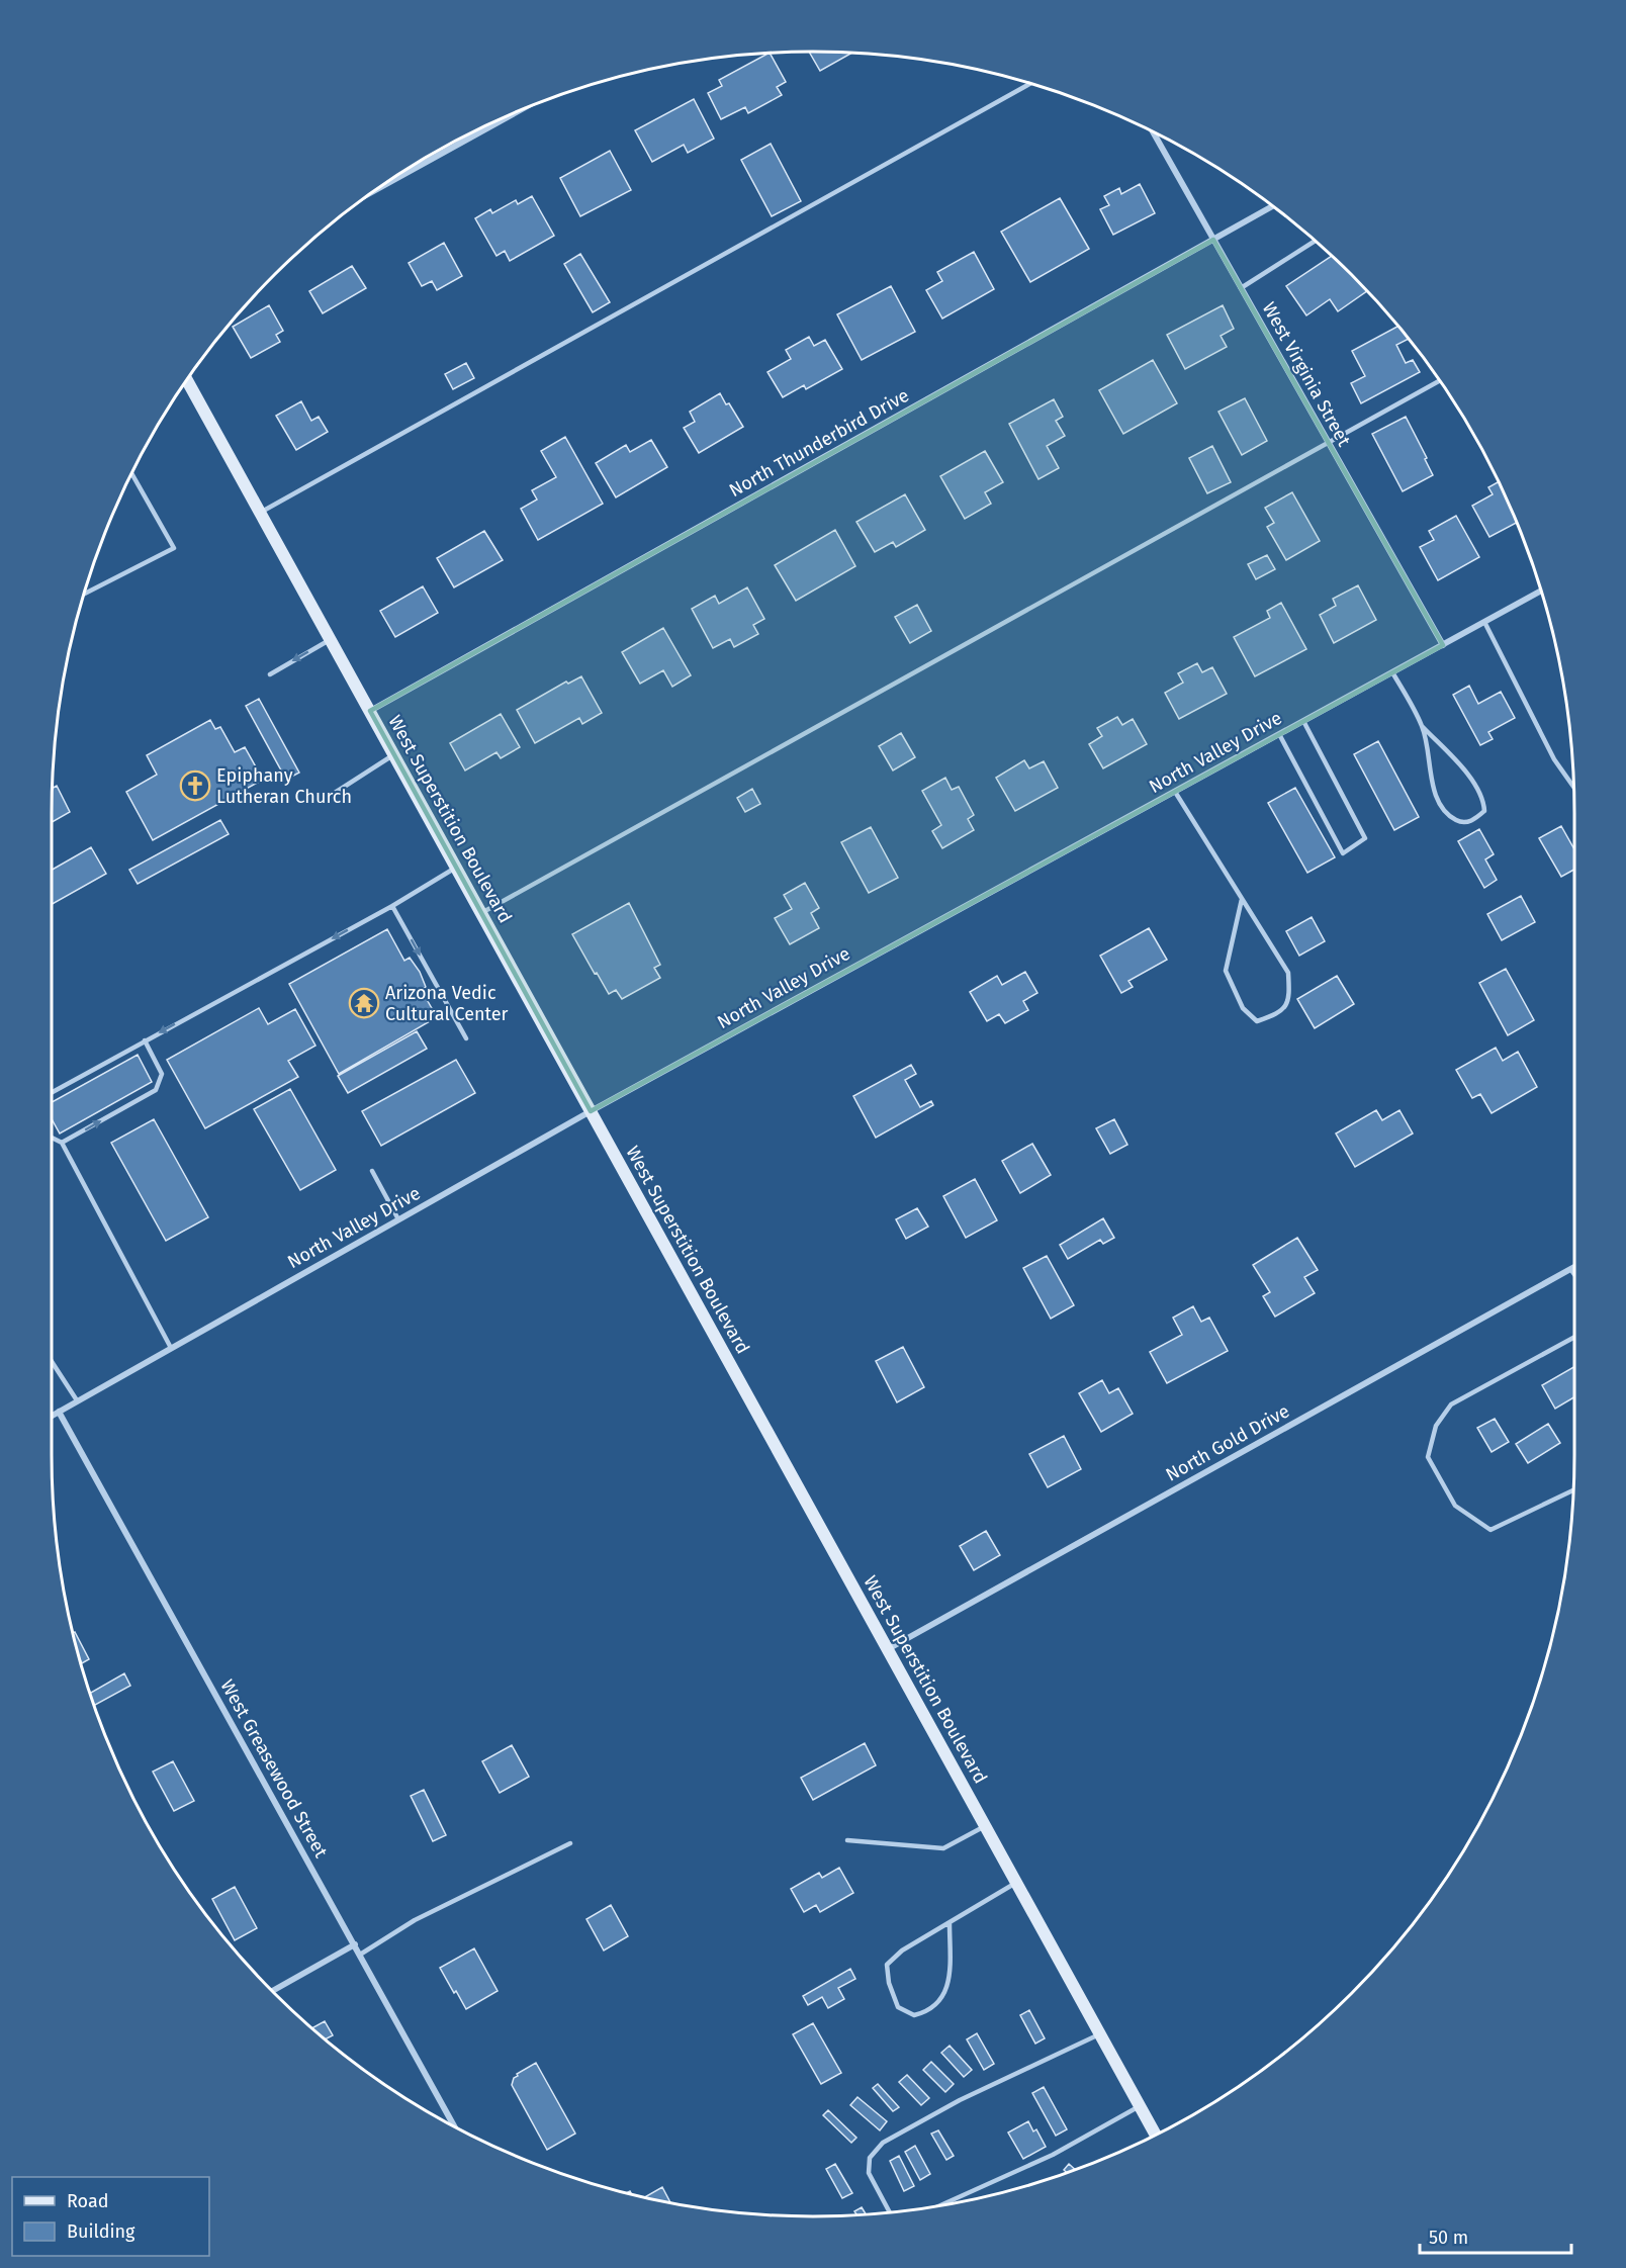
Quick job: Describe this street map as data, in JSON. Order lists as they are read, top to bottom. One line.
{"streets":{"main road":["West Superstition Boulevard"],"street":["West Virginia Street","North Thunderbird Drive","North Valley Drive","North Gold Drive","West Greasewood Street"]},"crossings":[["West Virginia Street","North Thunderbird Drive"],["West Virginia Street","North Valley Drive"],["North Thunderbird Drive","West Superstition Boulevard"],["North Valley Drive","West Superstition Boulevard"],["North Valley Drive","West Greasewood Street"],["West Superstition Boulevard","North Gold Drive"]],"places":{"church":["Epiphany Lutheran Church"],"temple":["Arizona Vedic Cultural Center"]},"legend":["Road","Building"],"scale_bar":"50 m"}
